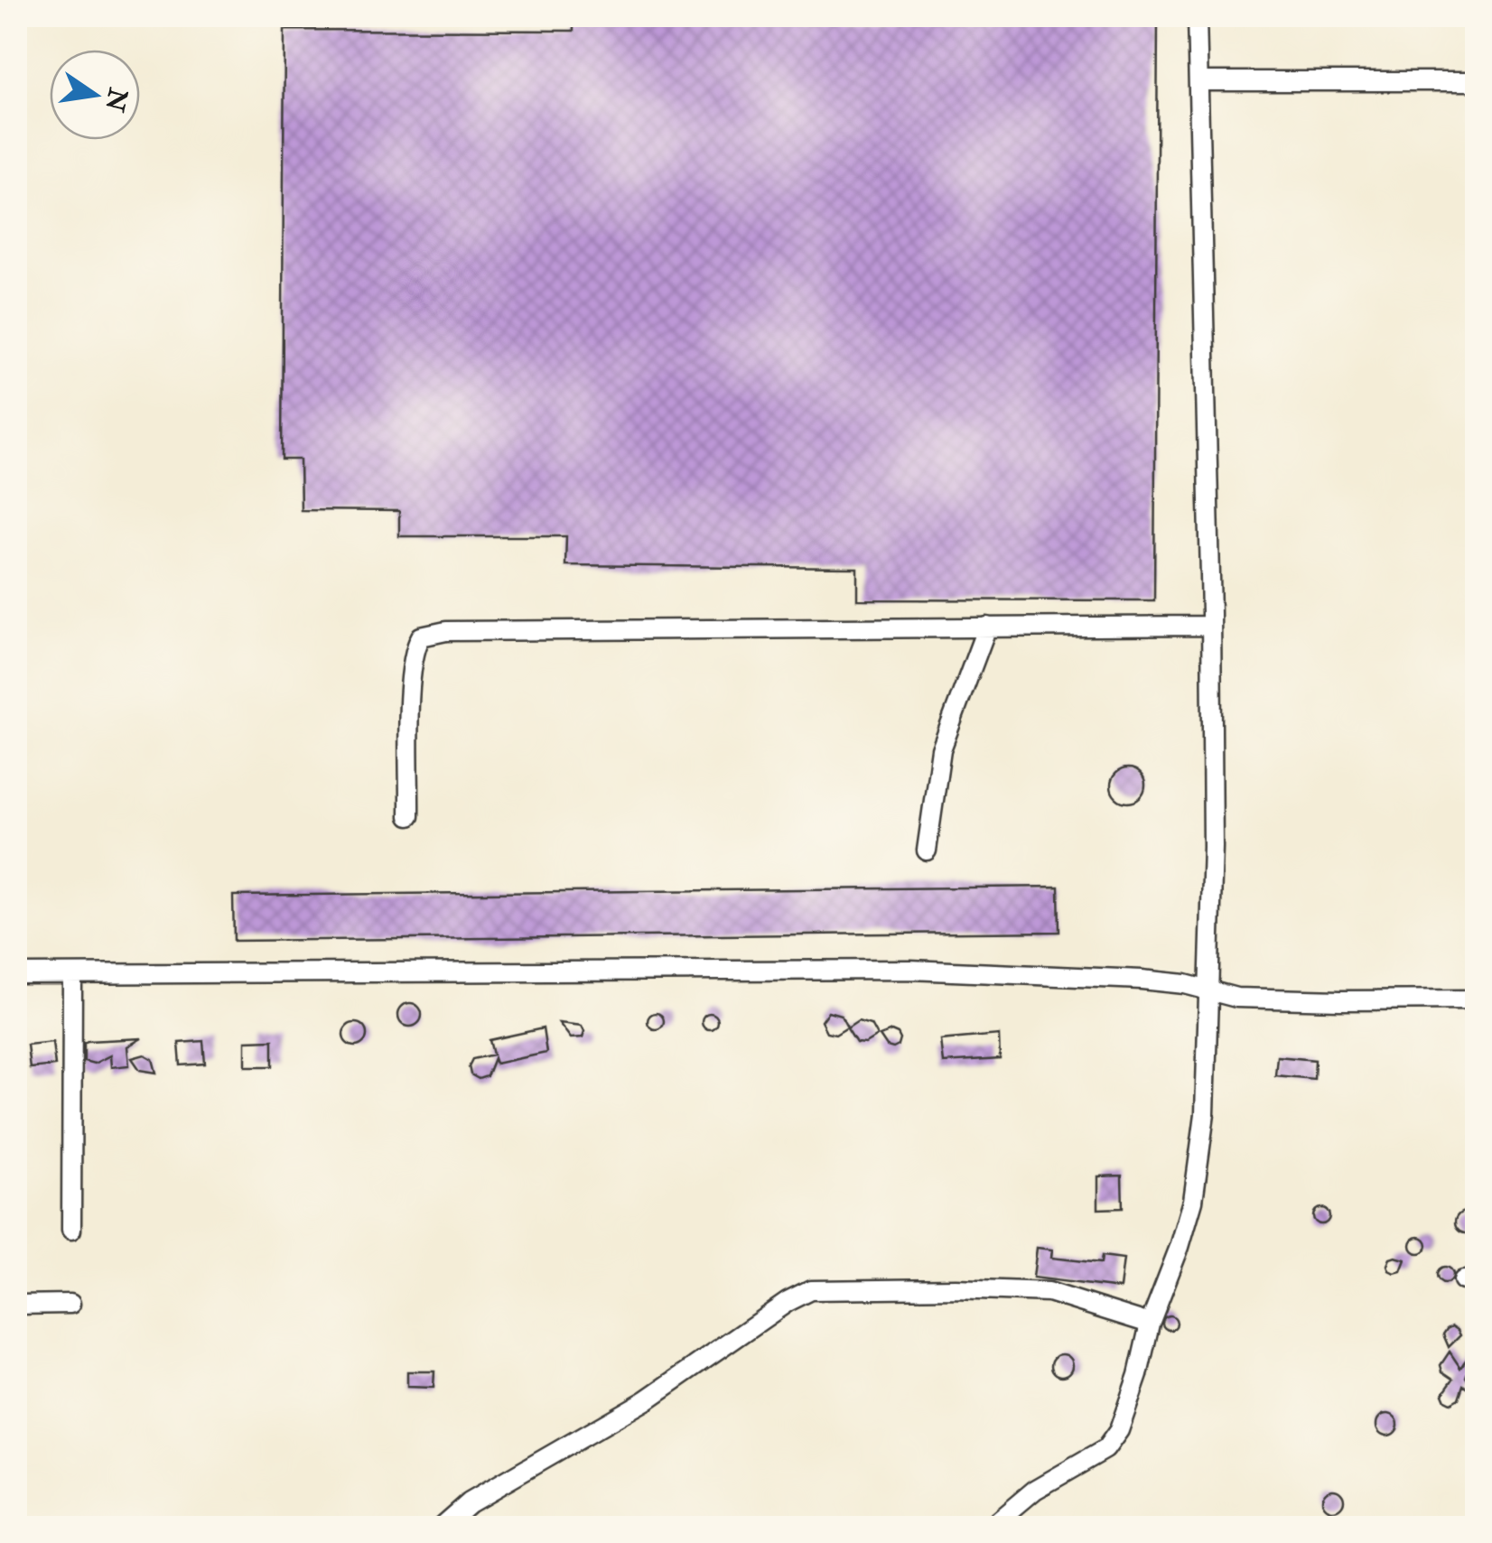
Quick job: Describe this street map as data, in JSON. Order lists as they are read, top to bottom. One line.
{"north":"right"}
